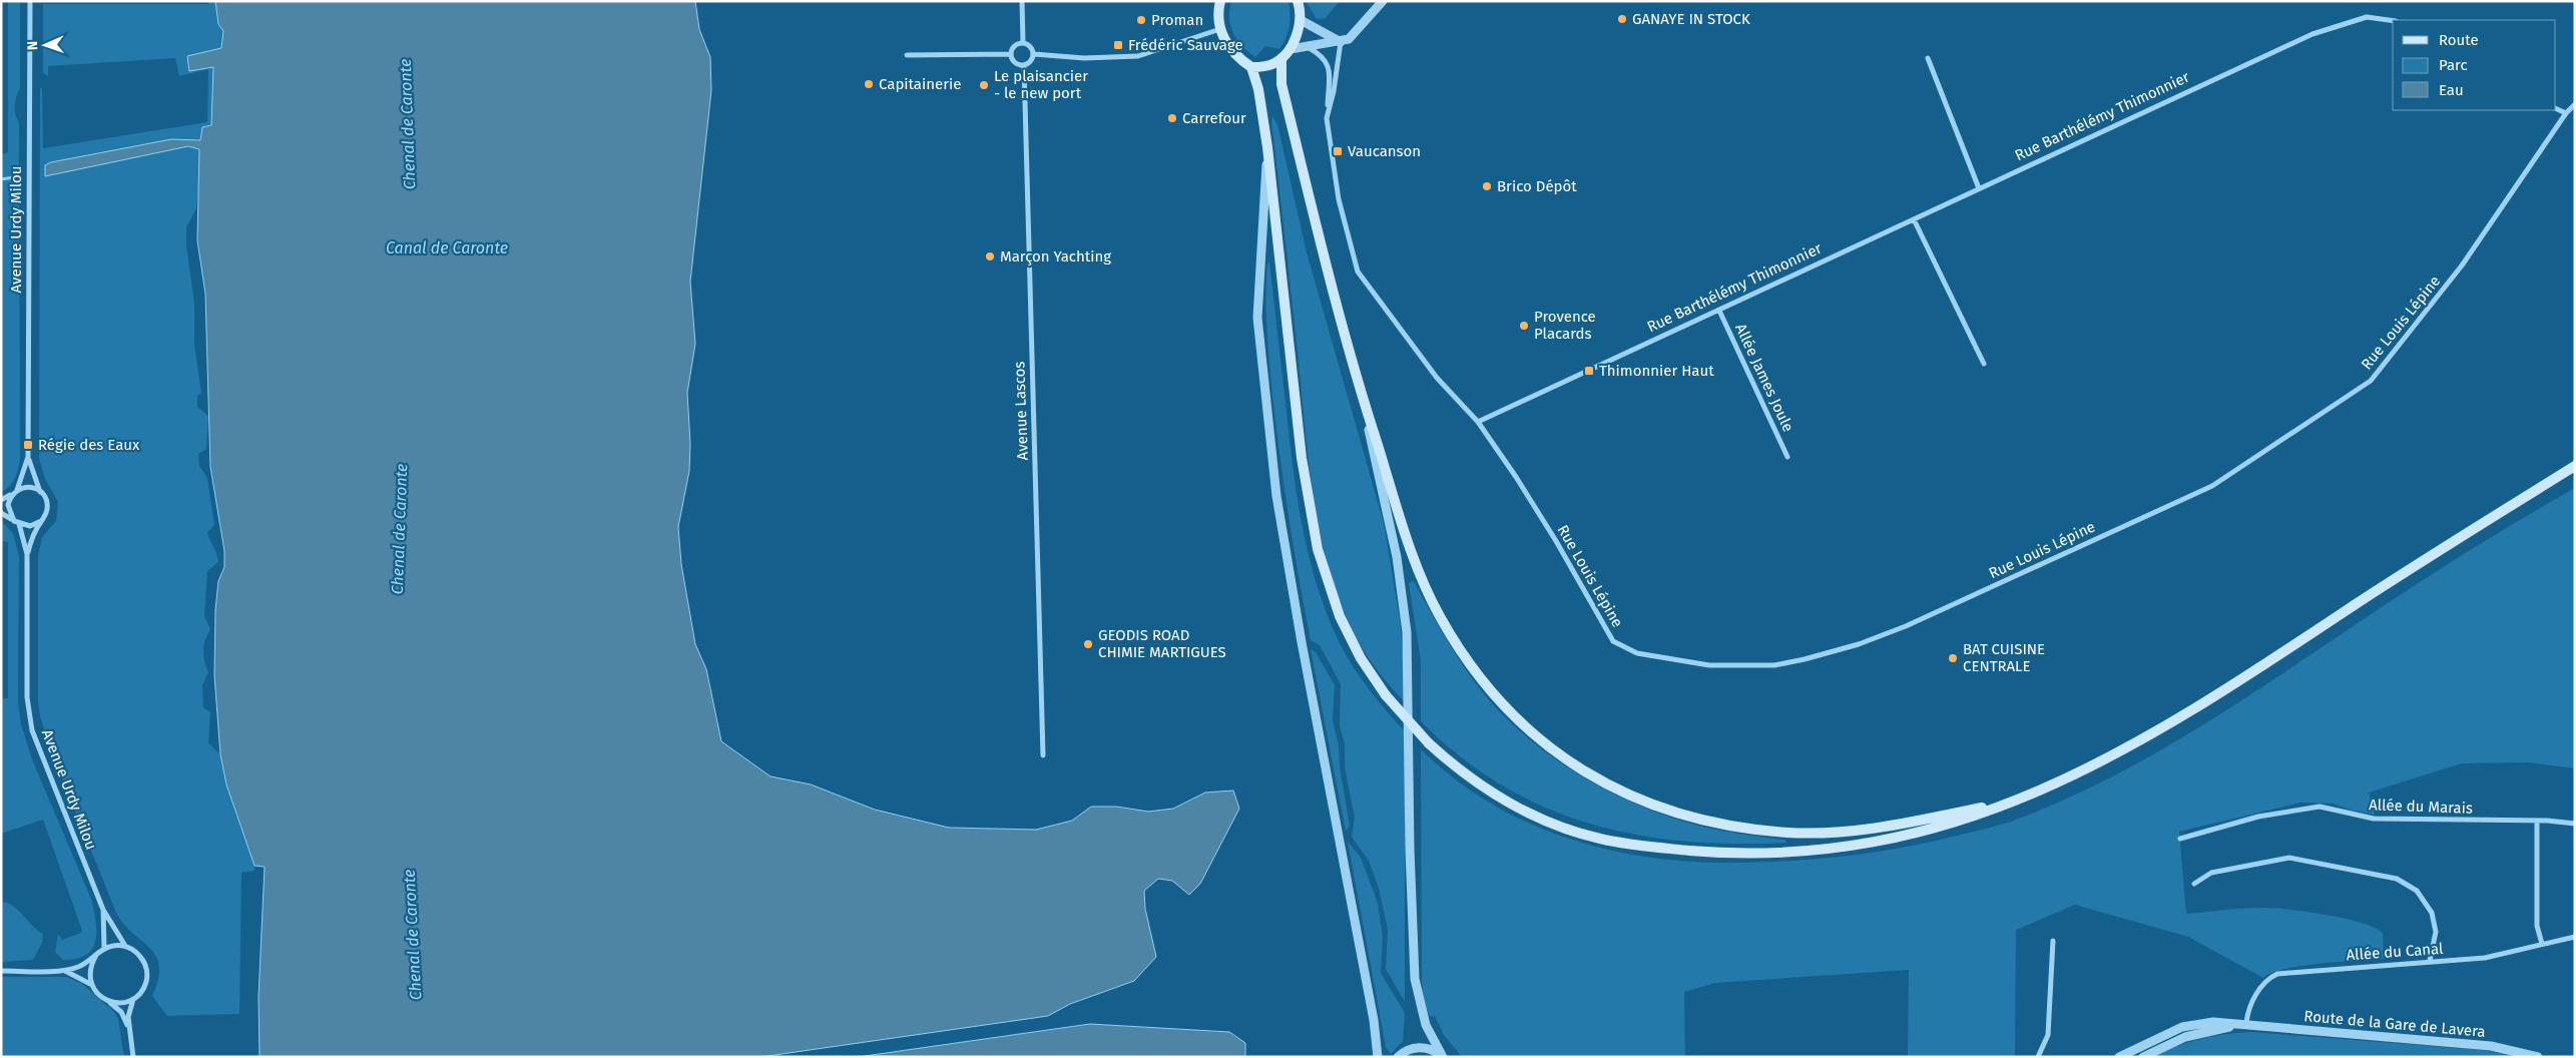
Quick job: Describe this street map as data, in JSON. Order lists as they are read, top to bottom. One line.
{"streets":{"street":["Rue Barthélémy Thimonnier","Avenue Urdy Milou","Rue Louis Lépine","Allée James Joule","Avenue Lascos","Allée du Marais","Allée du Canal","Route de la Gare de Lavera"]},"crossings":[["Rue Barthélémy Thimonnier","Rue Louis Lépine"],["Rue Barthélémy Thimonnier","Allée James Joule"],["Allée du Canal","Route de la Gare de Lavera"]],"water":["Chenal de Caronte","Canal de Caronte"],"places":{"other":["GANAYE IN STOCK","Proman","Capitainerie","Le plaisancier - le new port","Carrefour","Brico Dépôt","Marçon Yachting","Provence Placards","GEODIS ROAD CHIMIE MARTIGUES","BAT CUISINE CENTRALE"],"transit":["Frédéric Sauvage","Vaucanson","Thimonnier Haut","Régie des Eaux"]},"legend":["Route","Parc","Eau"],"north":"left"}
